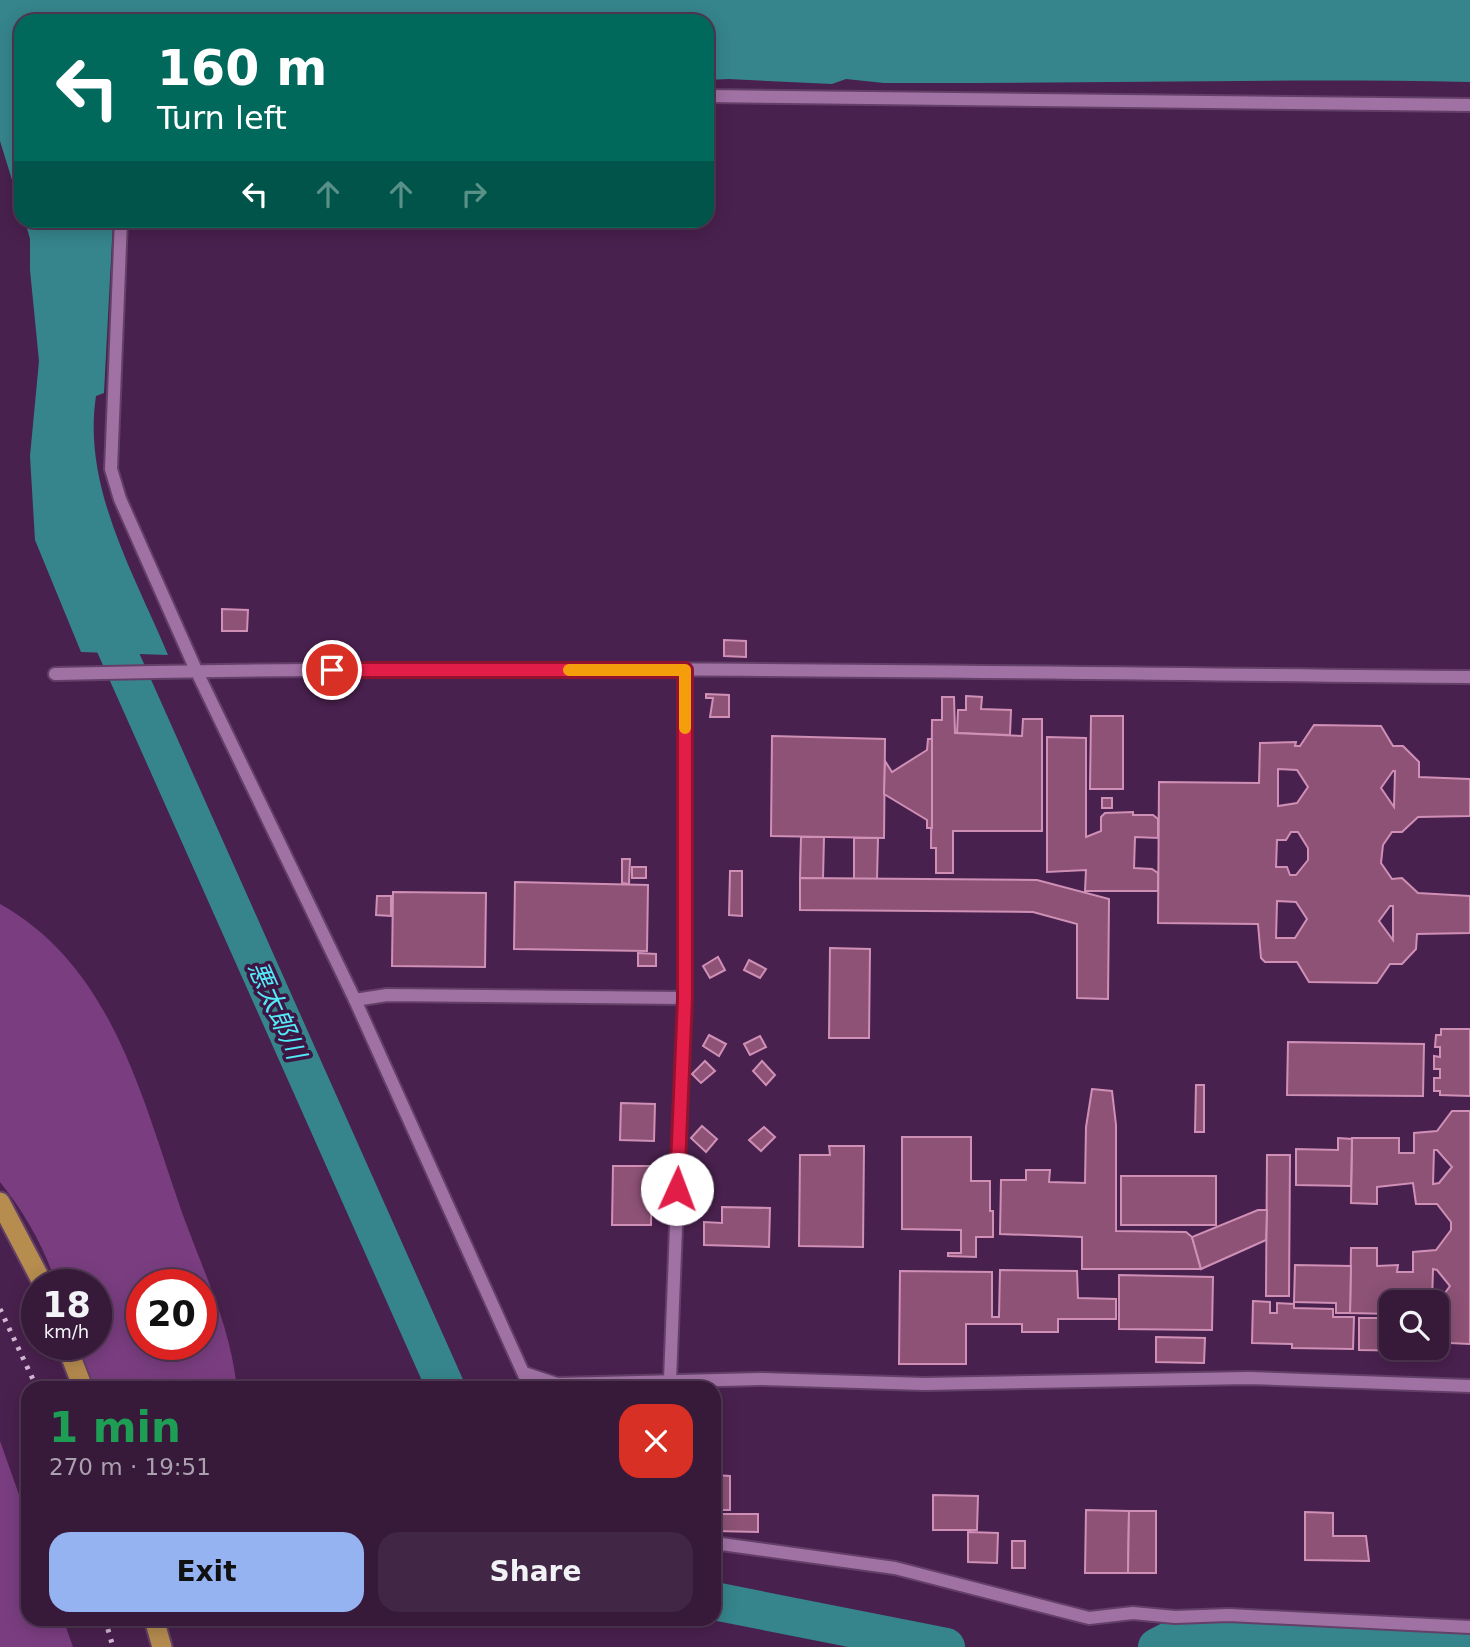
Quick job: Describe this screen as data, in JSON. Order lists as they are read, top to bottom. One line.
{"water":["悪太郎川"],"page":{"turn":["160 m","Turn left"],"speed":"18 km/h","limit":"20","heading":["1 min","270 m · 19:51"],"buttons":["Exit","Share"]}}
